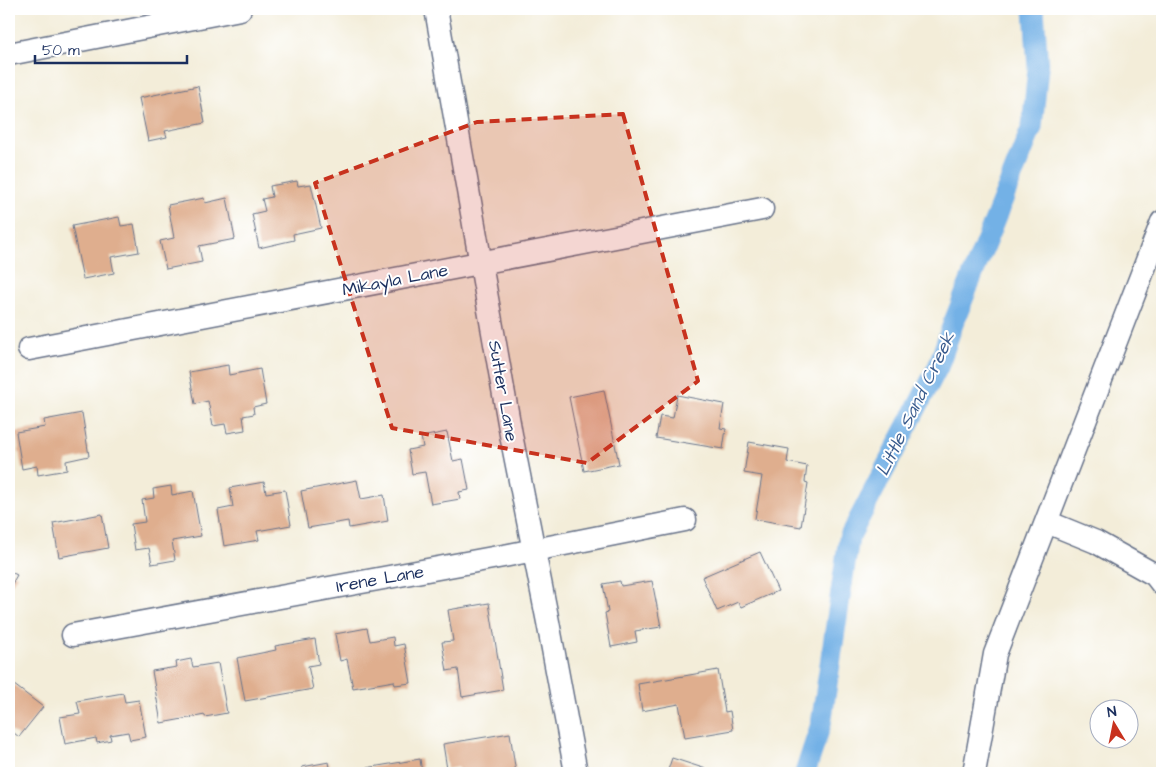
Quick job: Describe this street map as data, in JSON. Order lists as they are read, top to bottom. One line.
{"streets":{"street":["Mikayla Lane","Sutter Lane","Irene Lane"]},"crossings":[["Mikayla Lane","Sutter Lane"],["Sutter Lane","Irene Lane"]],"water":["Little Sand Creek"],"scale_bar":"50 m","north":"top"}
